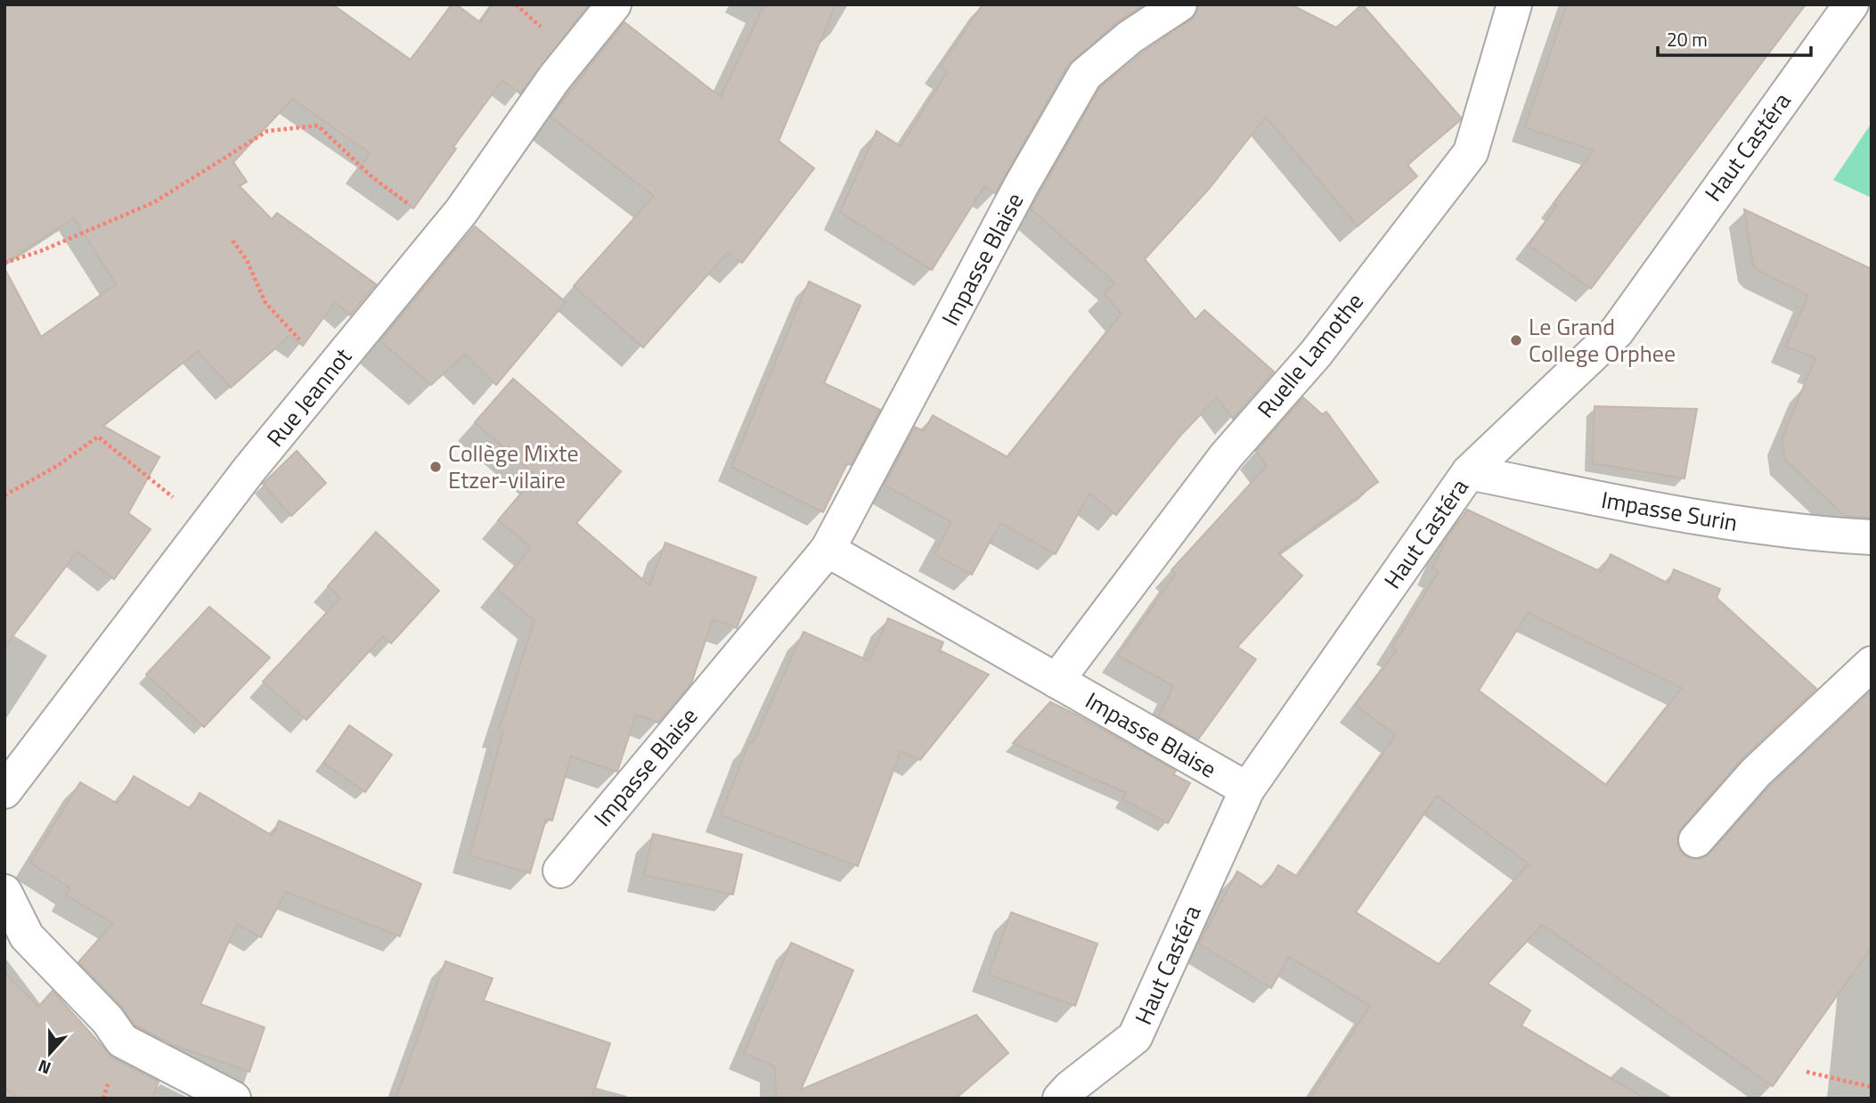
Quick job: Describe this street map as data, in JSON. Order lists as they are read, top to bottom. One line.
{"streets":{"street":["Haut Castéra","Impasse Blaise","Ruelle Lamothe","Rue Jeannot","Impasse Surin"]},"crossings":[["Haut Castéra","Impasse Blaise"],["Haut Castéra","Impasse Surin"],["Impasse Blaise","Ruelle Lamothe"]],"places":["Le Grand College Orphee","Collège Mixte Etzer-vilaire"],"scale_bar":"20 m","north":"bottom"}
